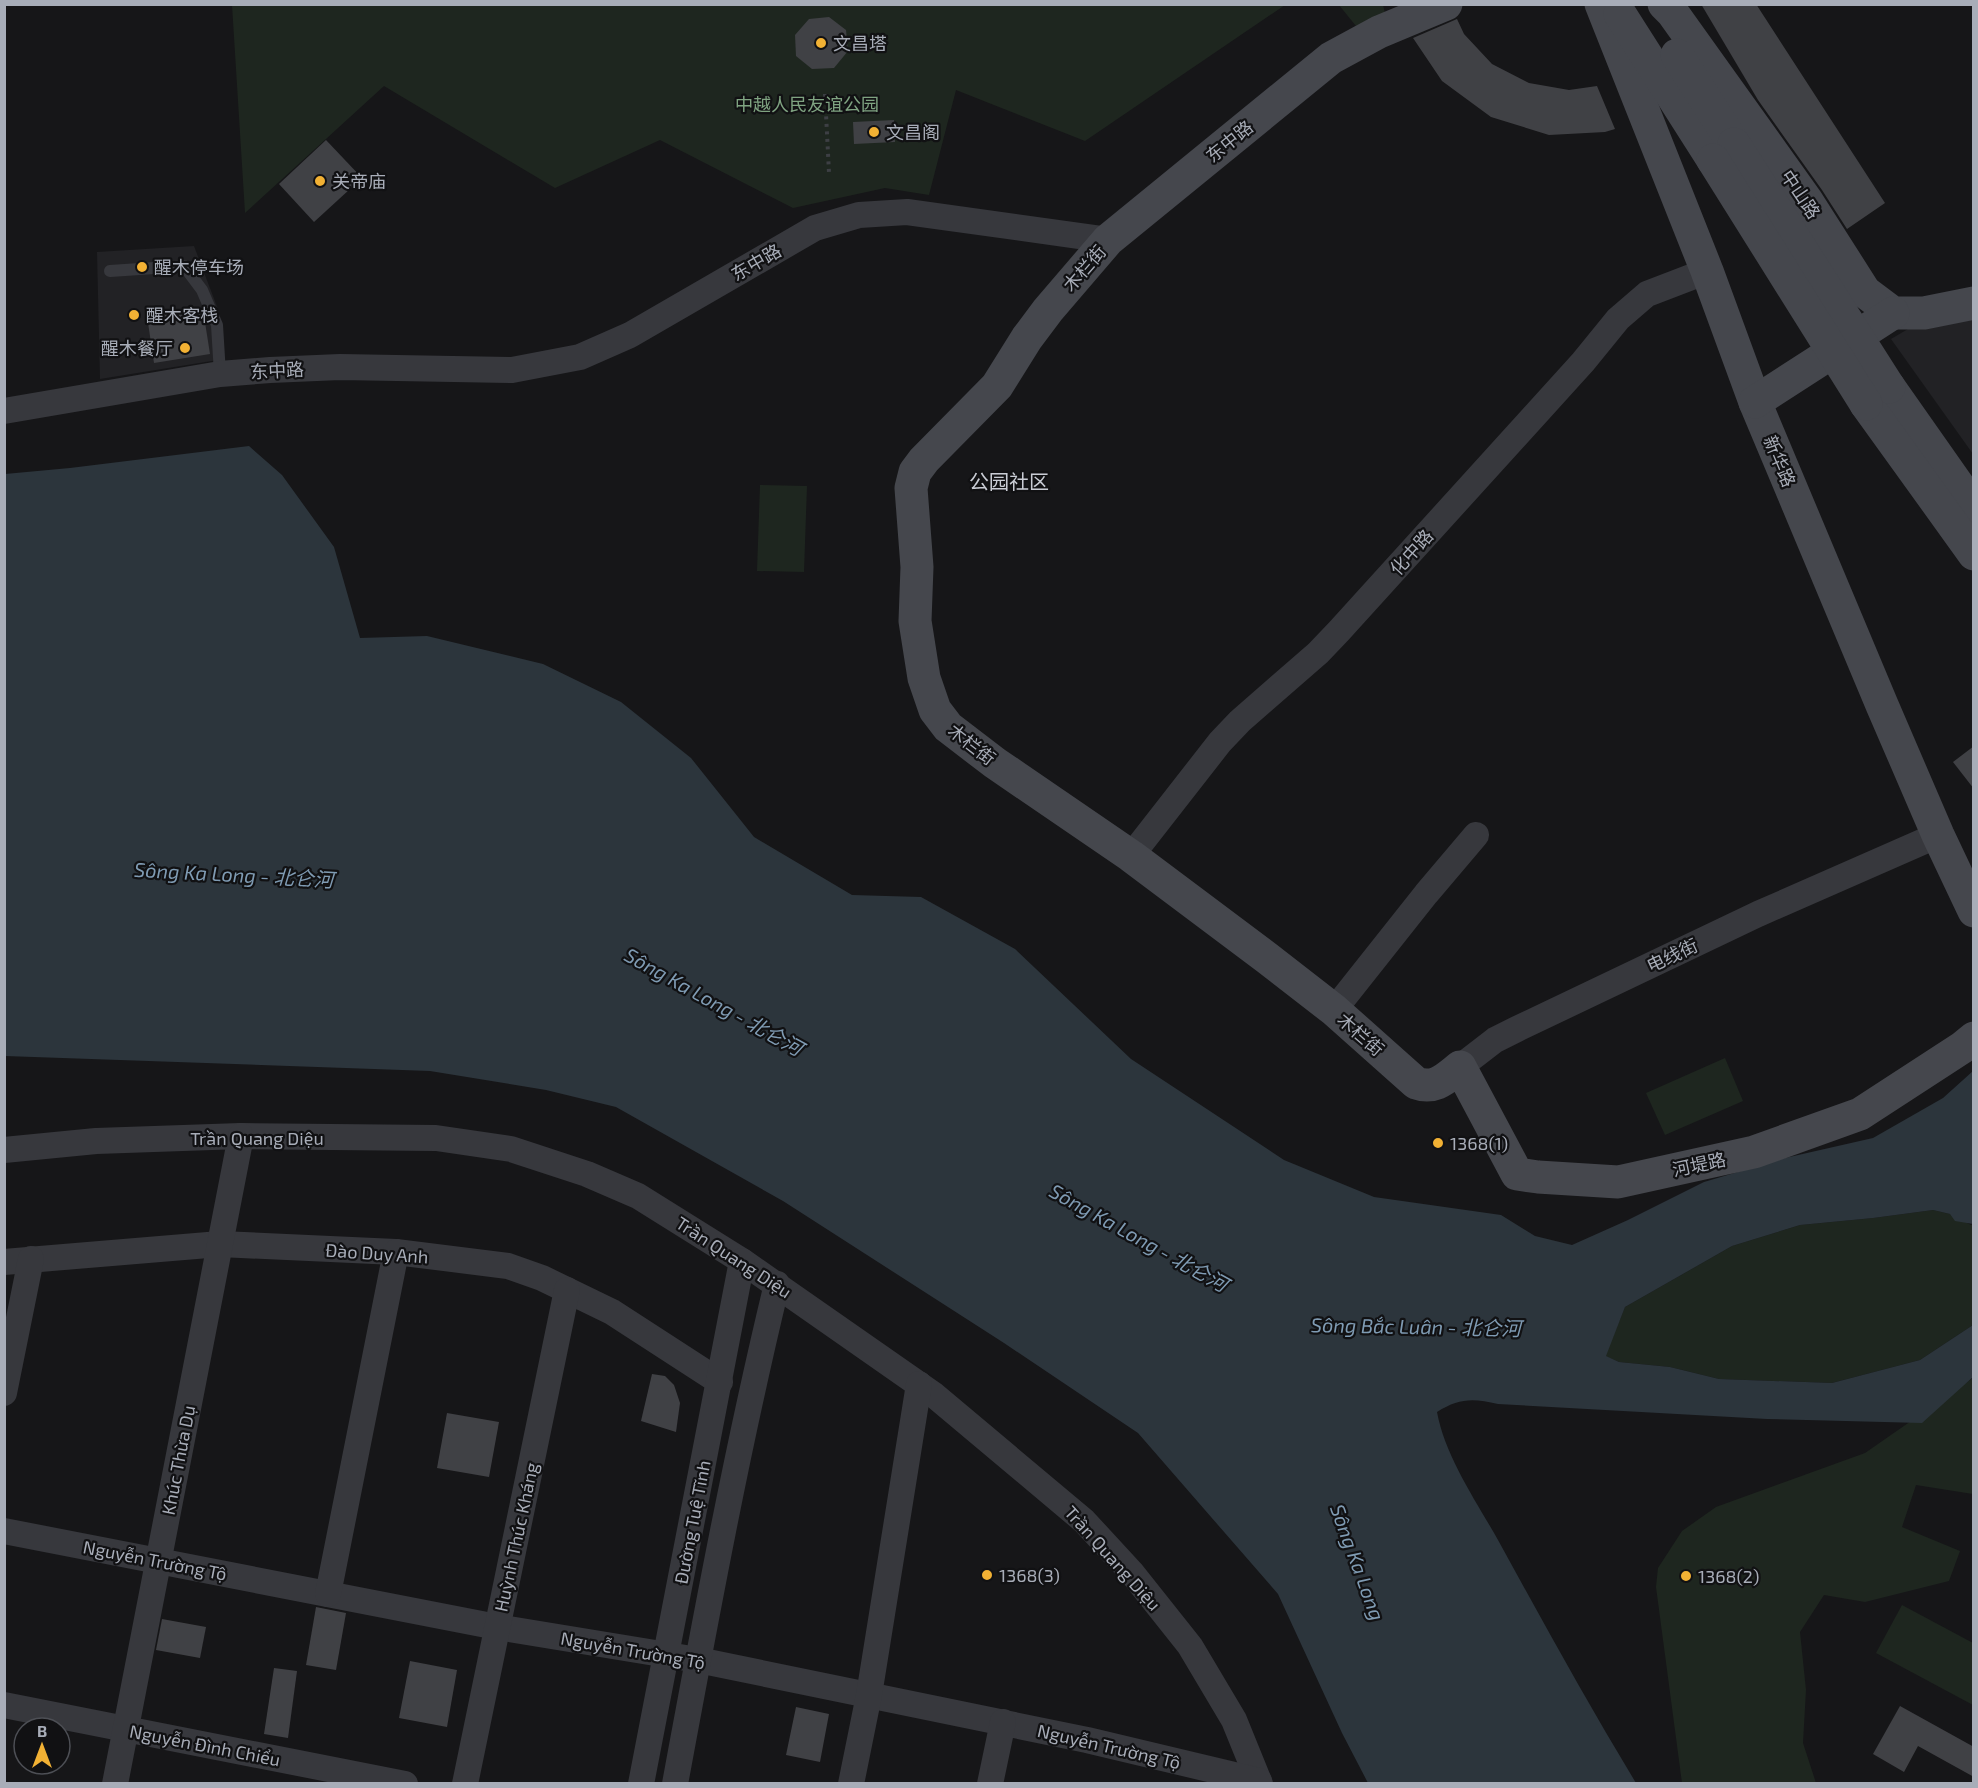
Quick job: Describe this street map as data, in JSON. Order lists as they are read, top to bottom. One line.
{"streets":{"street":["东中路","中山路","木栏街","新华路","化中路","电线街","Trần Quang Diệu","河堤路","Đào Duy Anh","Khúc Thừa Dụ","Đường Tuệ Tĩnh","Huỳnh Thúc Kháng","Nguyễn Trường Tộ","Nguyễn Đình Chiểu"]},"crossings":[["东中路","木栏街"],["木栏街","化中路"],["木栏街","电线街"],["新华路","化中路"],["新华路","电线街"],["电线街","河堤路"],["Trần Quang Diệu","Khúc Thừa Dụ"],["Trần Quang Diệu","Đường Tuệ Tĩnh"],["Trần Quang Diệu","Nguyễn Trường Tộ"],["Đào Duy Anh","Khúc Thừa Dụ"],["Đào Duy Anh","Đường Tuệ Tĩnh"],["Đào Duy Anh","Huỳnh Thúc Kháng"],["Khúc Thừa Dụ","Nguyễn Trường Tộ"],["Khúc Thừa Dụ","Nguyễn Đình Chiểu"],["Đường Tuệ Tĩnh","Nguyễn Trường Tộ"],["Huỳnh Thúc Kháng","Nguyễn Trường Tộ"]],"districts":["公园社区"],"water":["Sông Ka Long - 北仑河","Sông Bắc Luân - 北仑河","Sông Ka Long"],"parks":["中越人民友谊公园"],"places":["文昌塔","文昌阁","关帝庙","醒木停车场","醒木客栈","醒木餐厅","1368(1)","1368(3)","1368(2)"],"north":"top"}
